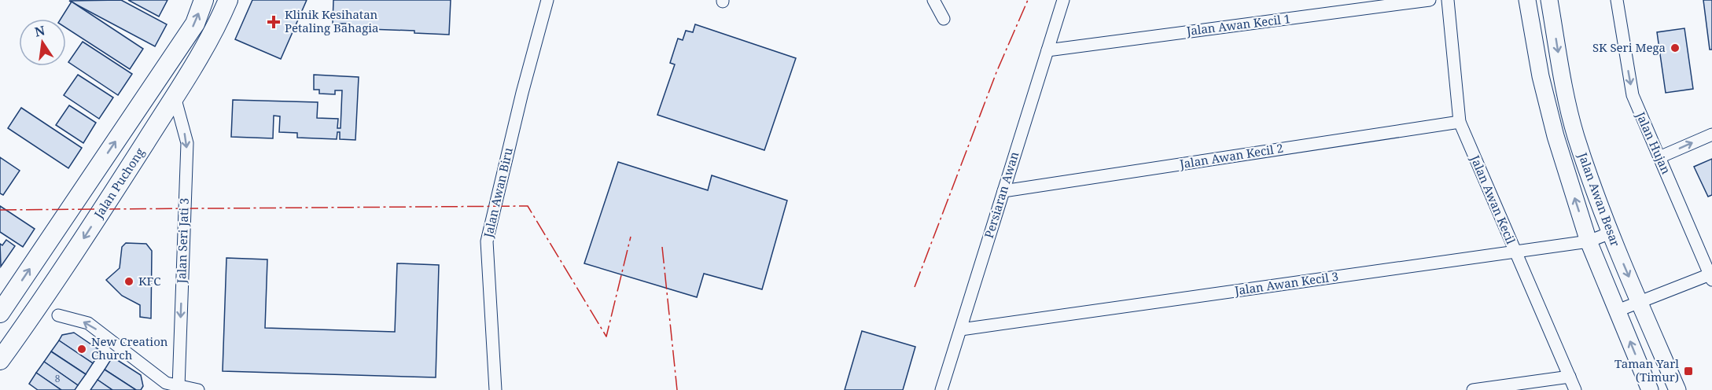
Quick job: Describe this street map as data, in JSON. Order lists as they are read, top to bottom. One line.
{"streets":{"main road":["Jalan Puchong","Jalan Awan Besar"],"street":["Jalan Awan Kecil 1","Jalan Hujan","Jalan Awan Kecil 2","Jalan Awan Biru","Persiaran Awan","Jalan Awan Kecil","Jalan Seri Jati 3","Jalan Awan Kecil 3"]},"crossings":[["Jalan Awan Kecil 1","Persiaran Awan"],["Jalan Awan Kecil 2","Persiaran Awan"],["Jalan Awan Kecil 2","Jalan Awan Kecil"],["Jalan Puchong","Jalan Seri Jati 3"],["Persiaran Awan","Jalan Awan Kecil 3"],["Jalan Awan Kecil","Jalan Awan Kecil 3"],["Jalan Awan Besar","Jalan Awan Kecil 3"]],"one_way":["Jalan Hujan","Jalan Seri Jati 3"],"places":{"health":["Klinik Kesihatan Petaling Bahagia"],"other":["SK Seri Mega","KFC","New Creation Church"],"transit":["Taman Yarl (Timur)"]},"house_numbers":["8"],"north":"top"}
